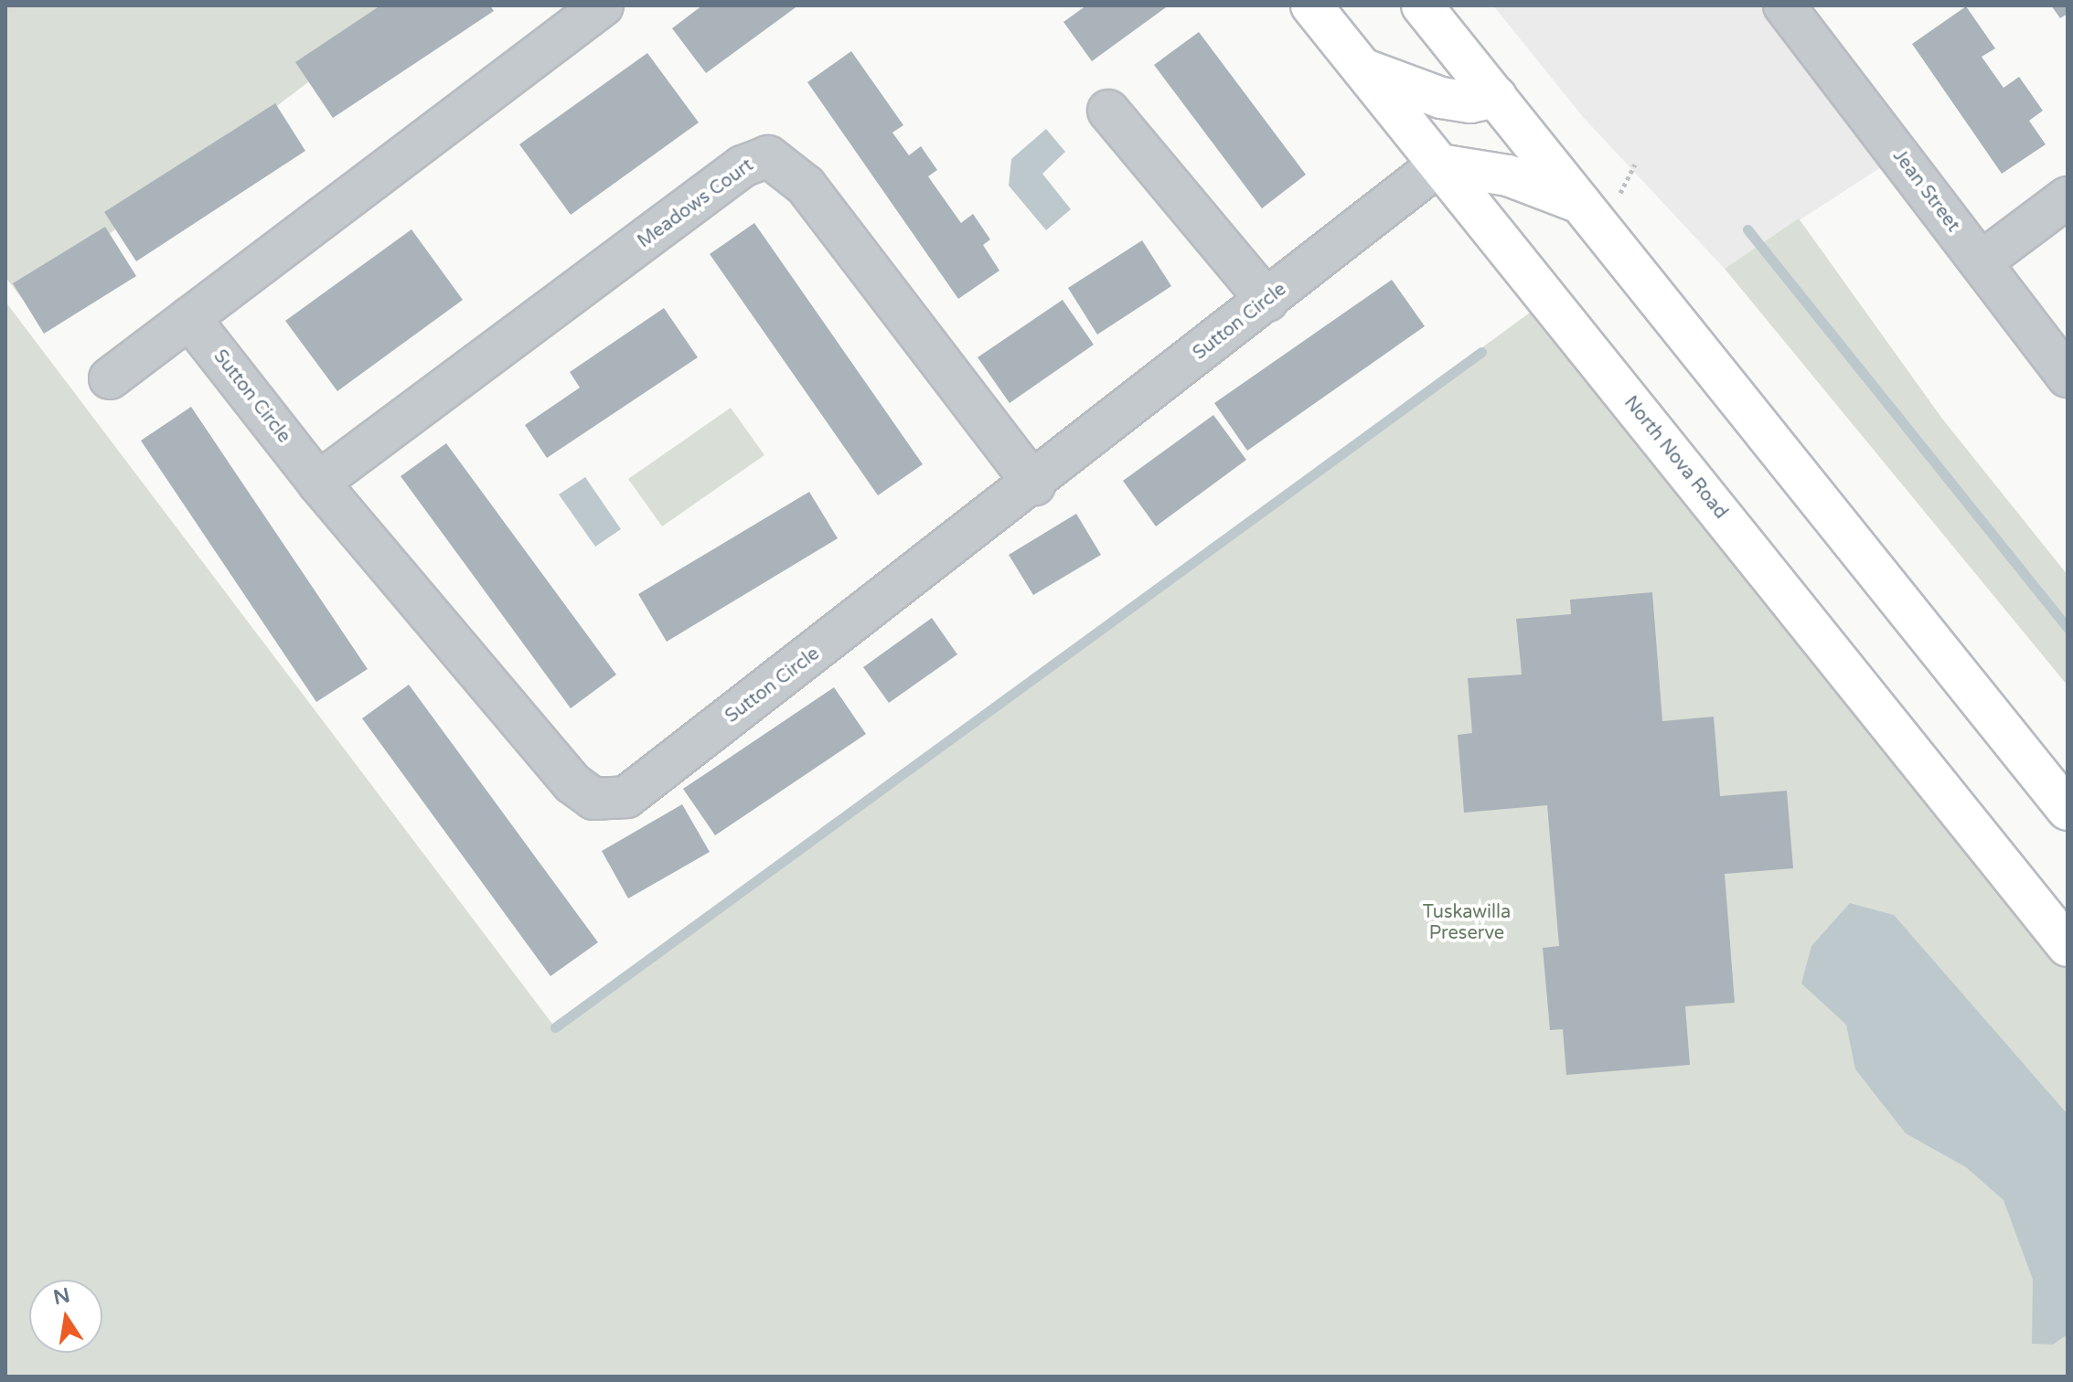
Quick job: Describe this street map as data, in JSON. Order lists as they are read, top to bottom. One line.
{"streets":{"main road":["North Nova Road"],"street":["Jean Street","Meadows Court","Sutton Circle"]},"crossings":[["Meadows Court","Sutton Circle"],["Sutton Circle","North Nova Road"]],"parks":["Tuskawilla Preserve"],"north":"top"}
